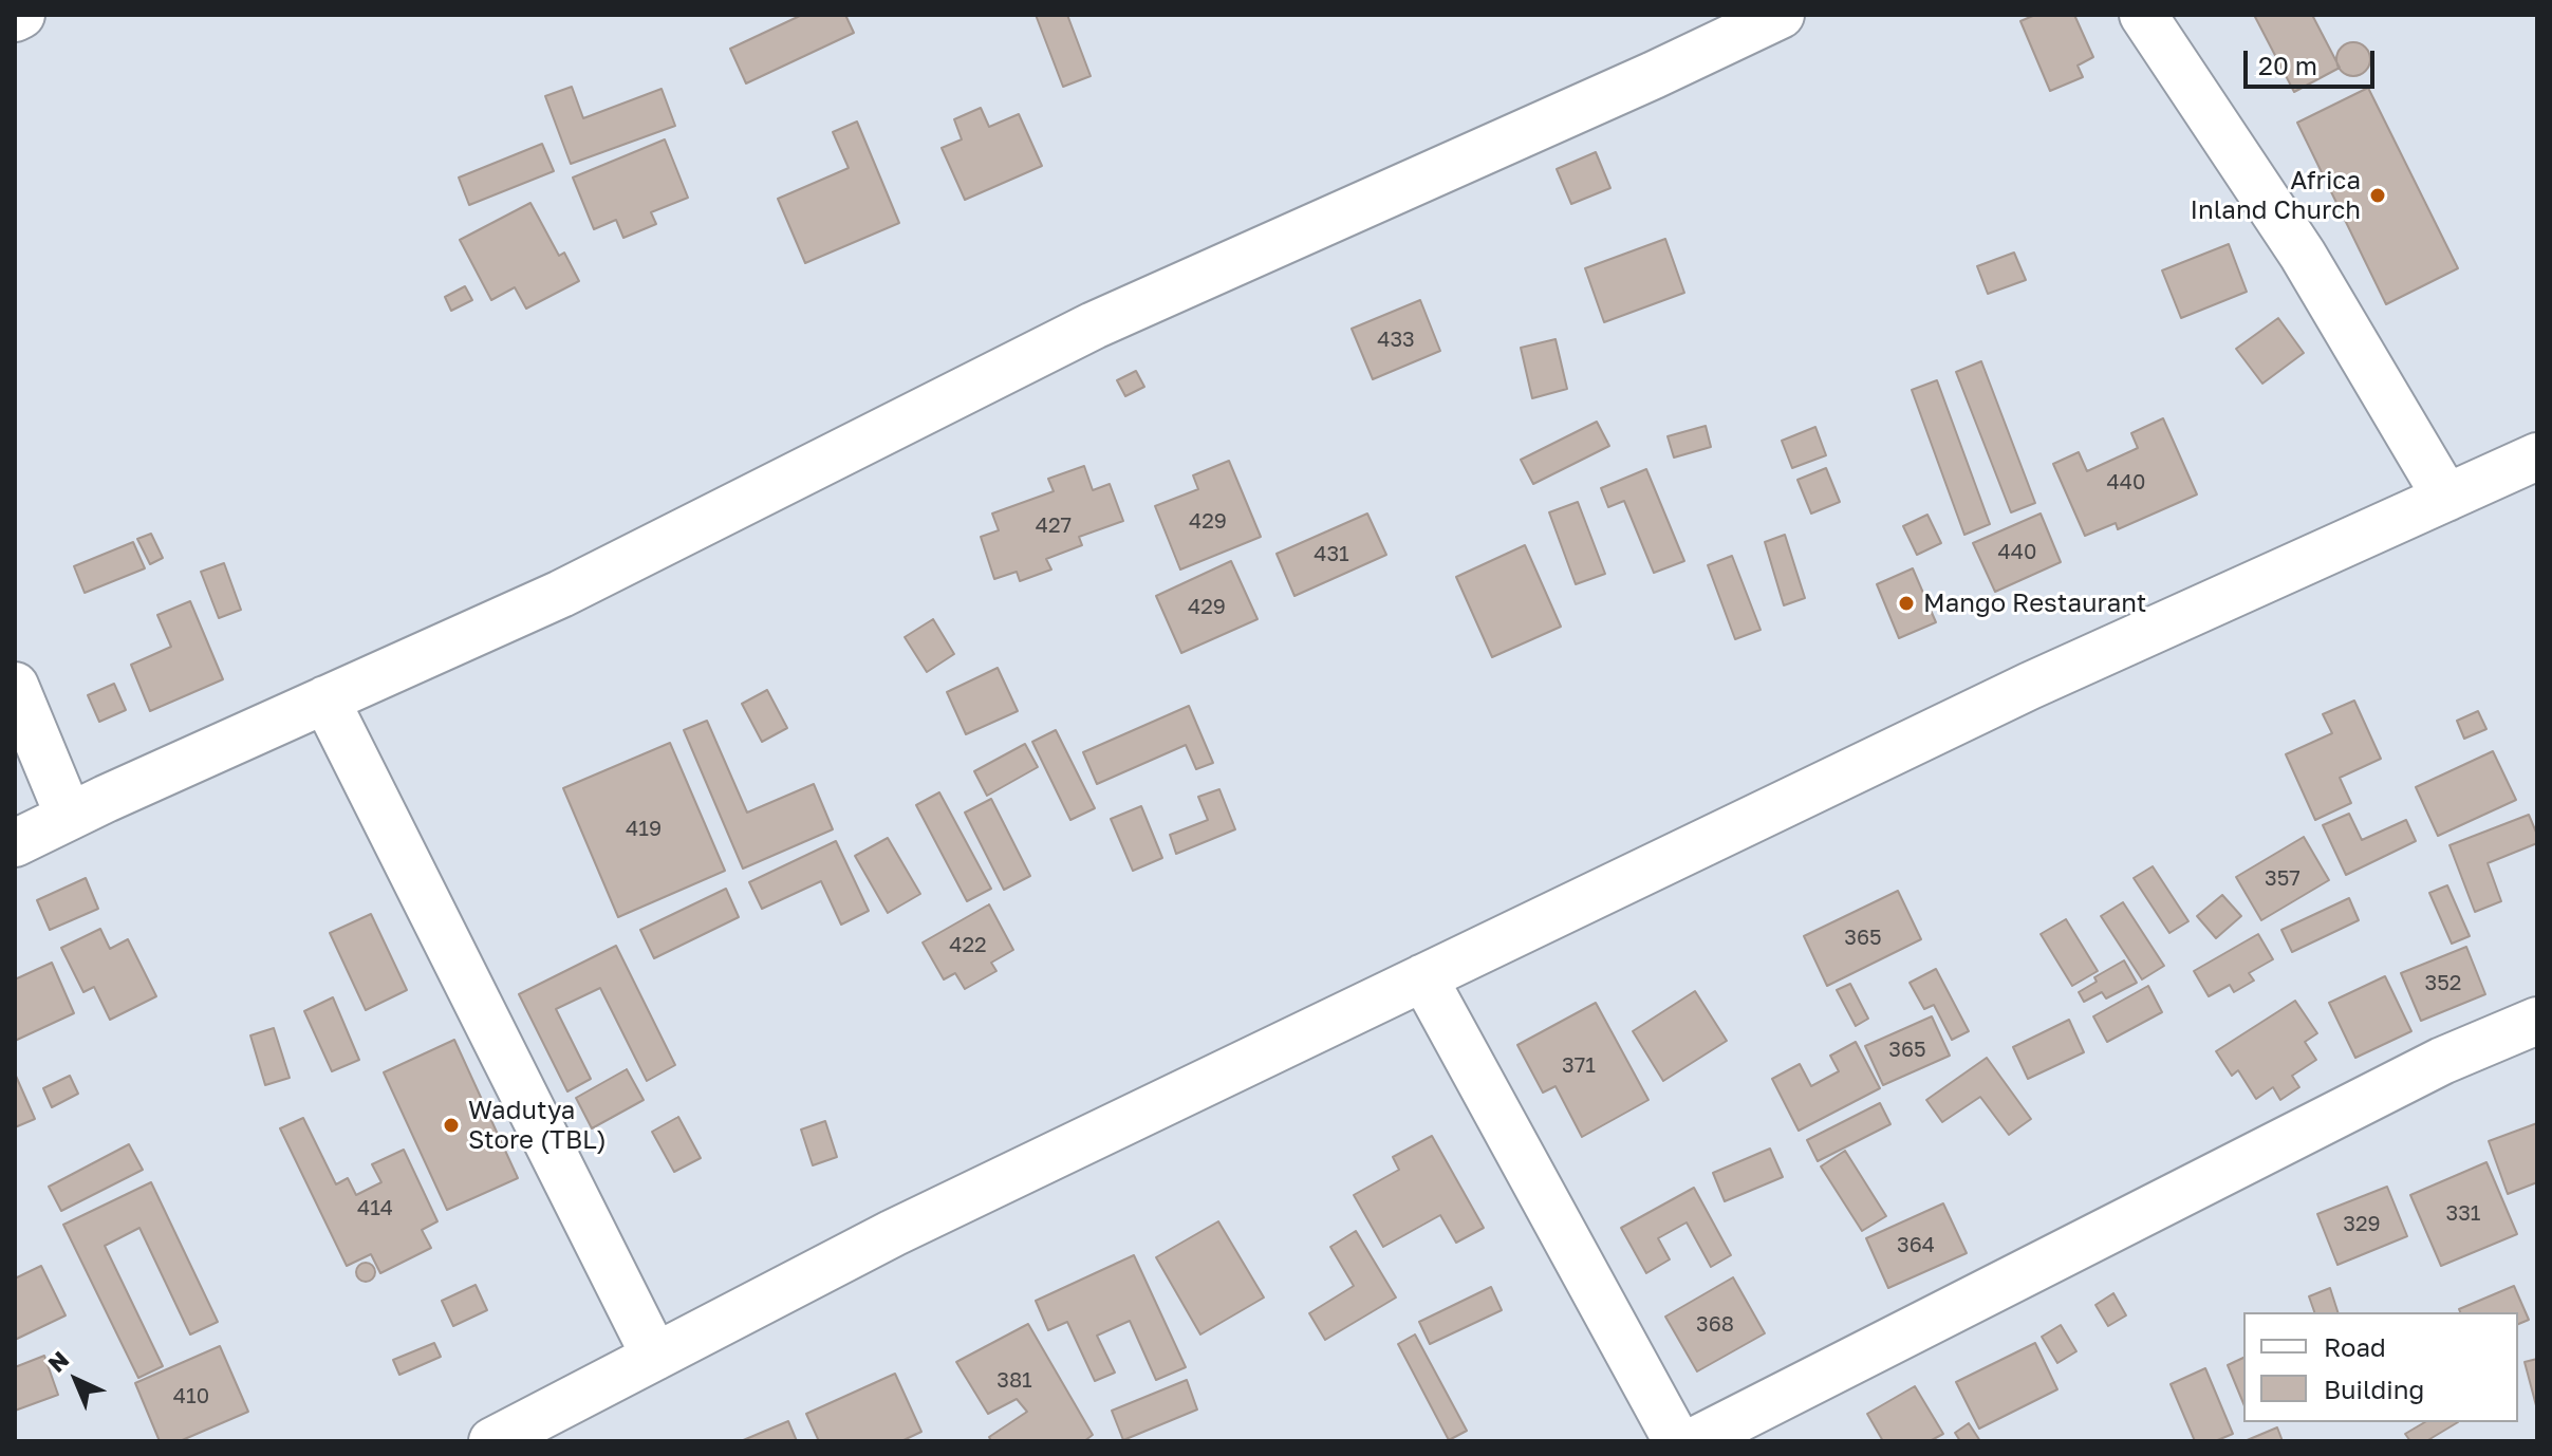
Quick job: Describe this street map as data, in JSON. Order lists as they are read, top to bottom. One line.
{"places":["Africa Inland Church","Mango Restaurant","Wadutya Store (TBL)"],"house_numbers":["433","440","429","427","440","431","429","419","357","365","422","352","365","371","414","331","329","364","368","381","410"],"legend":["Road","Building"],"scale_bar":"20 m","north":"top left"}
